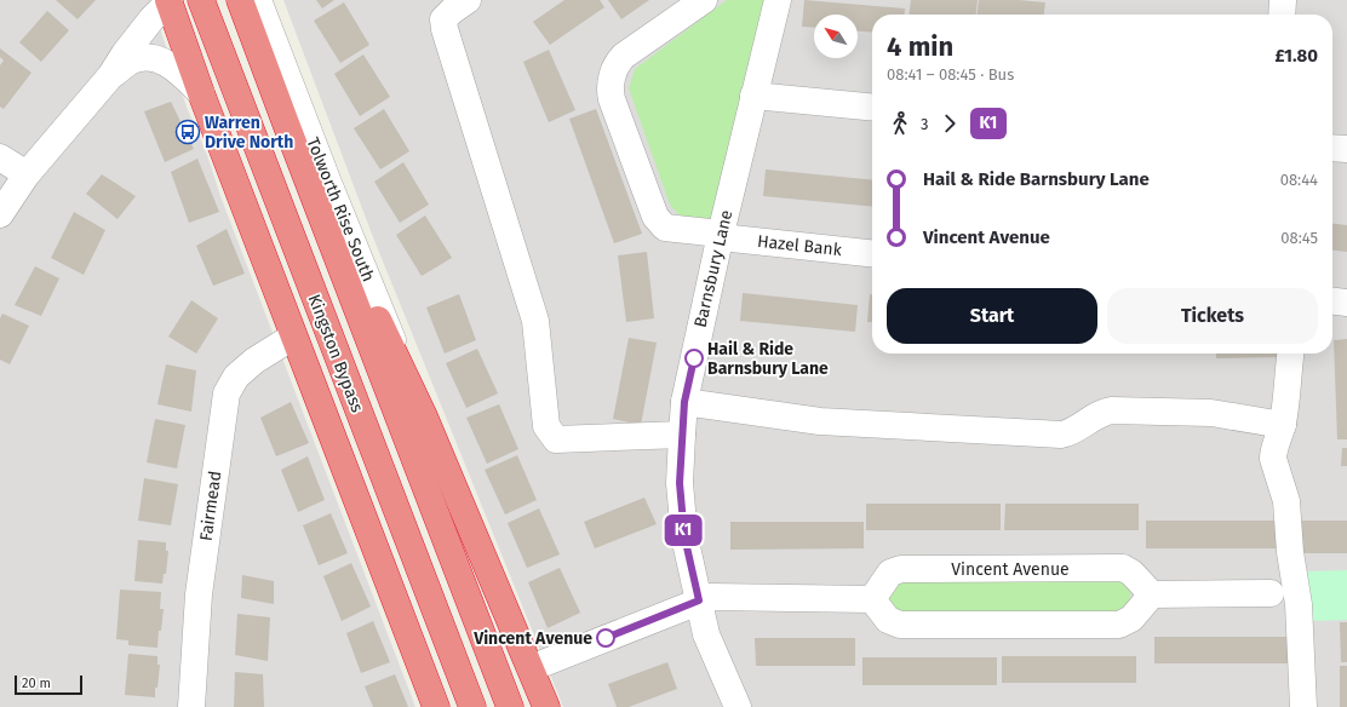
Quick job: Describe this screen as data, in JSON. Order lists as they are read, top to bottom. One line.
{"streets":{"highway":["Tolworth Rise South","Kingston Bypass"],"street":["Hazel Bank","Barnsbury Lane","Fairmead","Vincent Avenue"]},"crossings":[["Hazel Bank","Barnsbury Lane"]],"places":{"bus stop":["Warren Drive North"],"other":["Hail & Ride Barnsbury Lane","Vincent Avenue"]},"lines":["bus line K1"],"scale_bar":"20 m","north":"top left","page":{"on_map":"K1","heading":["4 min","08:41 – 08:45 · Bus","£1.80"],"legs":["3","K1"],"list":[{"name":"Hail & Ride Barnsbury Lane","value":"08:44"},{"name":"Vincent Avenue","value":"08:45"}],"buttons":["Start","Tickets"],"scale":"20 m"}}
